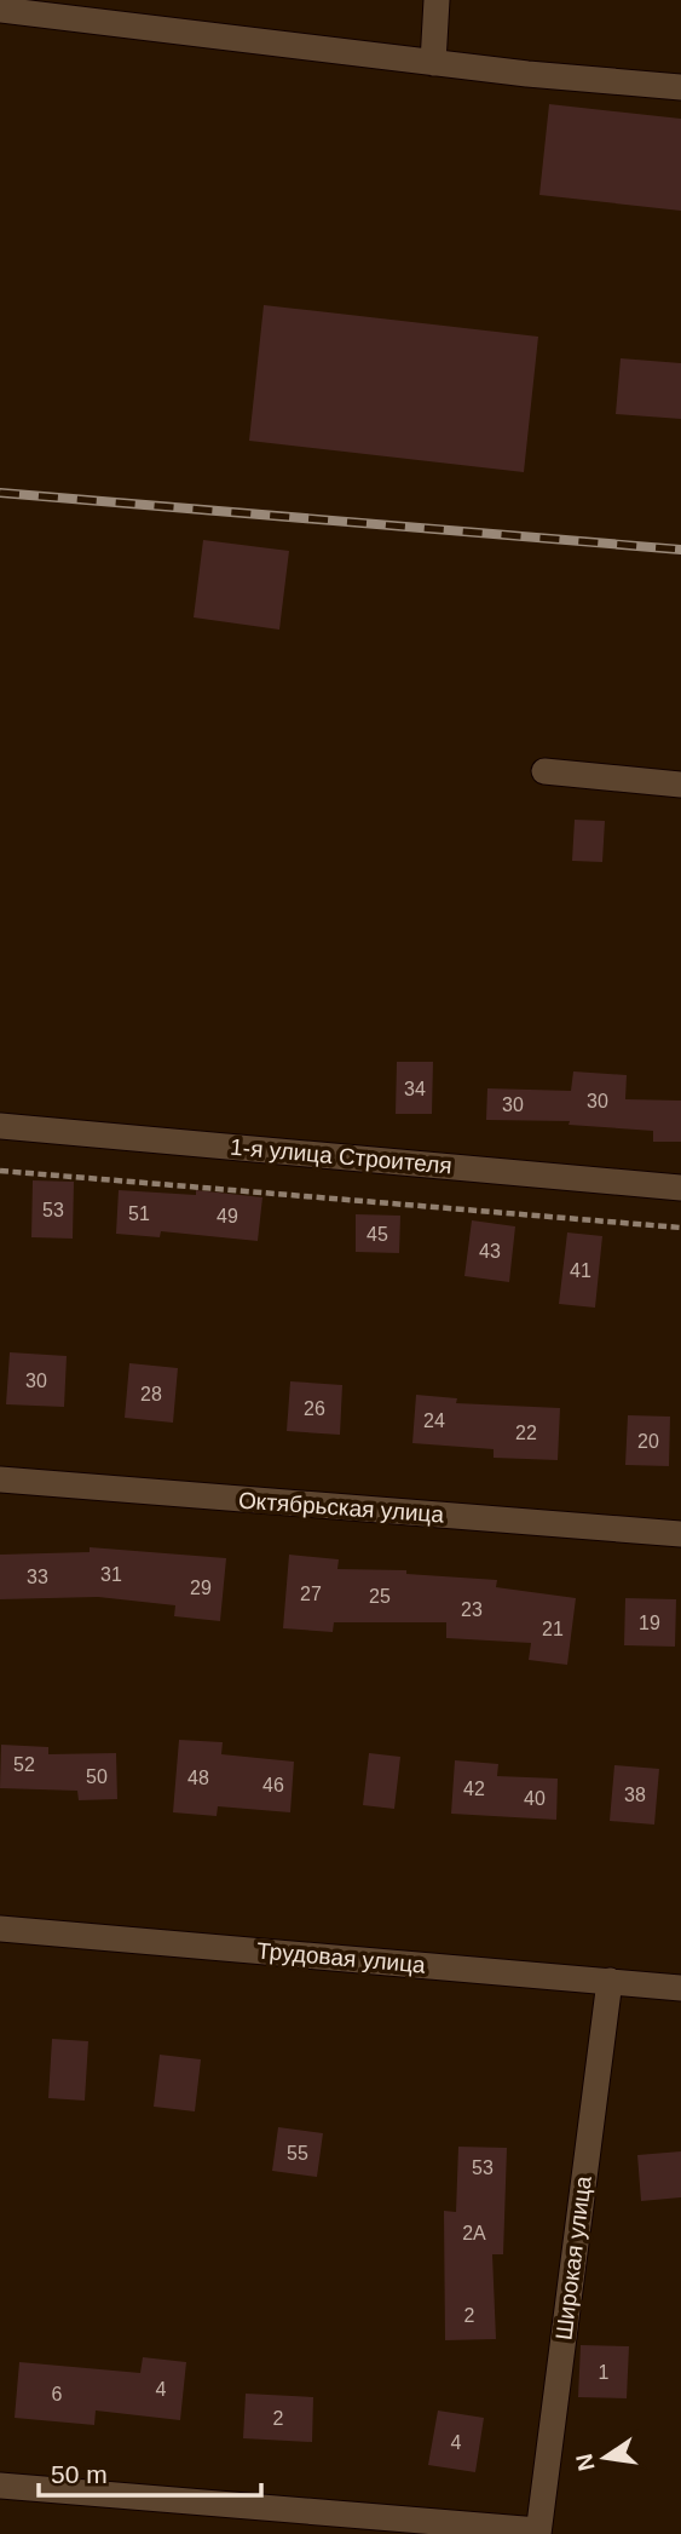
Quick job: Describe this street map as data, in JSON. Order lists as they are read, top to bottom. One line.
{"streets":{"street":["1-я улица Строителя","Октябрьская улица","Трудовая улица","Широкая улица"]},"crossings":[["Трудовая улица","Широкая улица"]],"house_numbers":["34","30","30","53","51","49","45","43","41","30","28","26","24","22","20","31","33","29","27","25","23","19","21","52","50","48","46","42","38","40","55","53","2А","2","1","4","6","2","4"],"scale_bar":"50 m","north":"left"}
